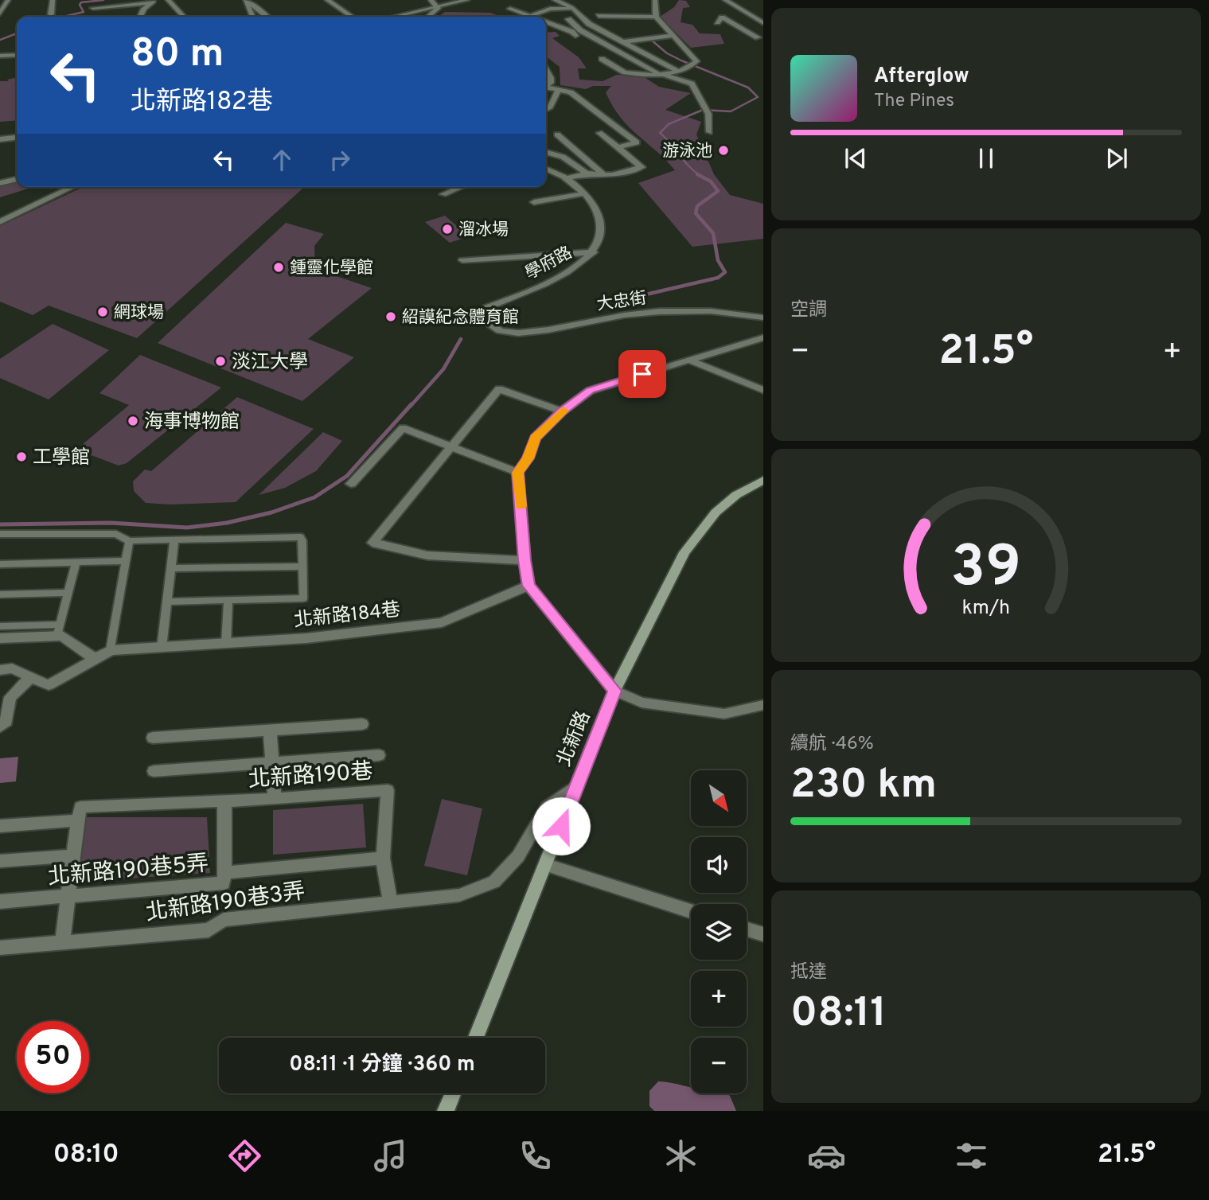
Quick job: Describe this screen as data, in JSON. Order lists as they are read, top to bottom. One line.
{"streets":{"main road":["北新路"],"street":["學府路","大忠街","北新路184巷","北新路190巷","北新路190巷5弄","北新路190巷3弄"]},"crossings":[["學府路","大忠街"],["北新路190巷","北新路190巷5弄"],["北新路190巷","北新路190巷3弄"]],"places":["游泳池","溜冰場","鍾靈化學館","網球場","紹謨紀念體育館","淡江大學","海事博物館","工學館"],"north":"bottom right","page":{"turn":["80 m","北新路182巷"],"song":["Afterglow","The Pines"],"tile":["空調",["續航 · 46%","230 km"],["抵達","08:11"]],"heat":["−","21.5°","+"],"map_buttons":["+","−"],"limit":"50","trip":"08:11 · 1 分鐘 · 360 m","tabs":["08:10","21.5°"],"gauge":["39","km/h"]}}
